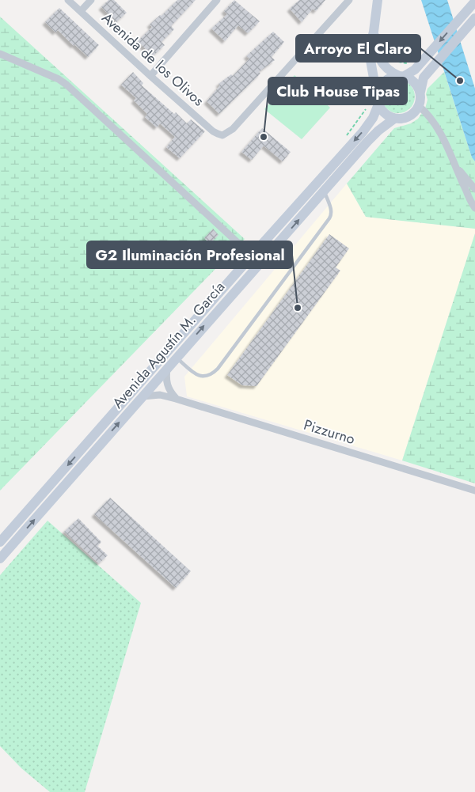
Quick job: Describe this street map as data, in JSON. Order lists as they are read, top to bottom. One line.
{"streets":{"main road":["Avenida Agustín M. García"],"street":["Avenida de los Olivos","Pizzurno"]},"crossings":[["Avenida Agustín M. García","Pizzurno"]],"places":["Arroyo El Claro","Club House Tipas","G2 Iluminación Profesional"]}
